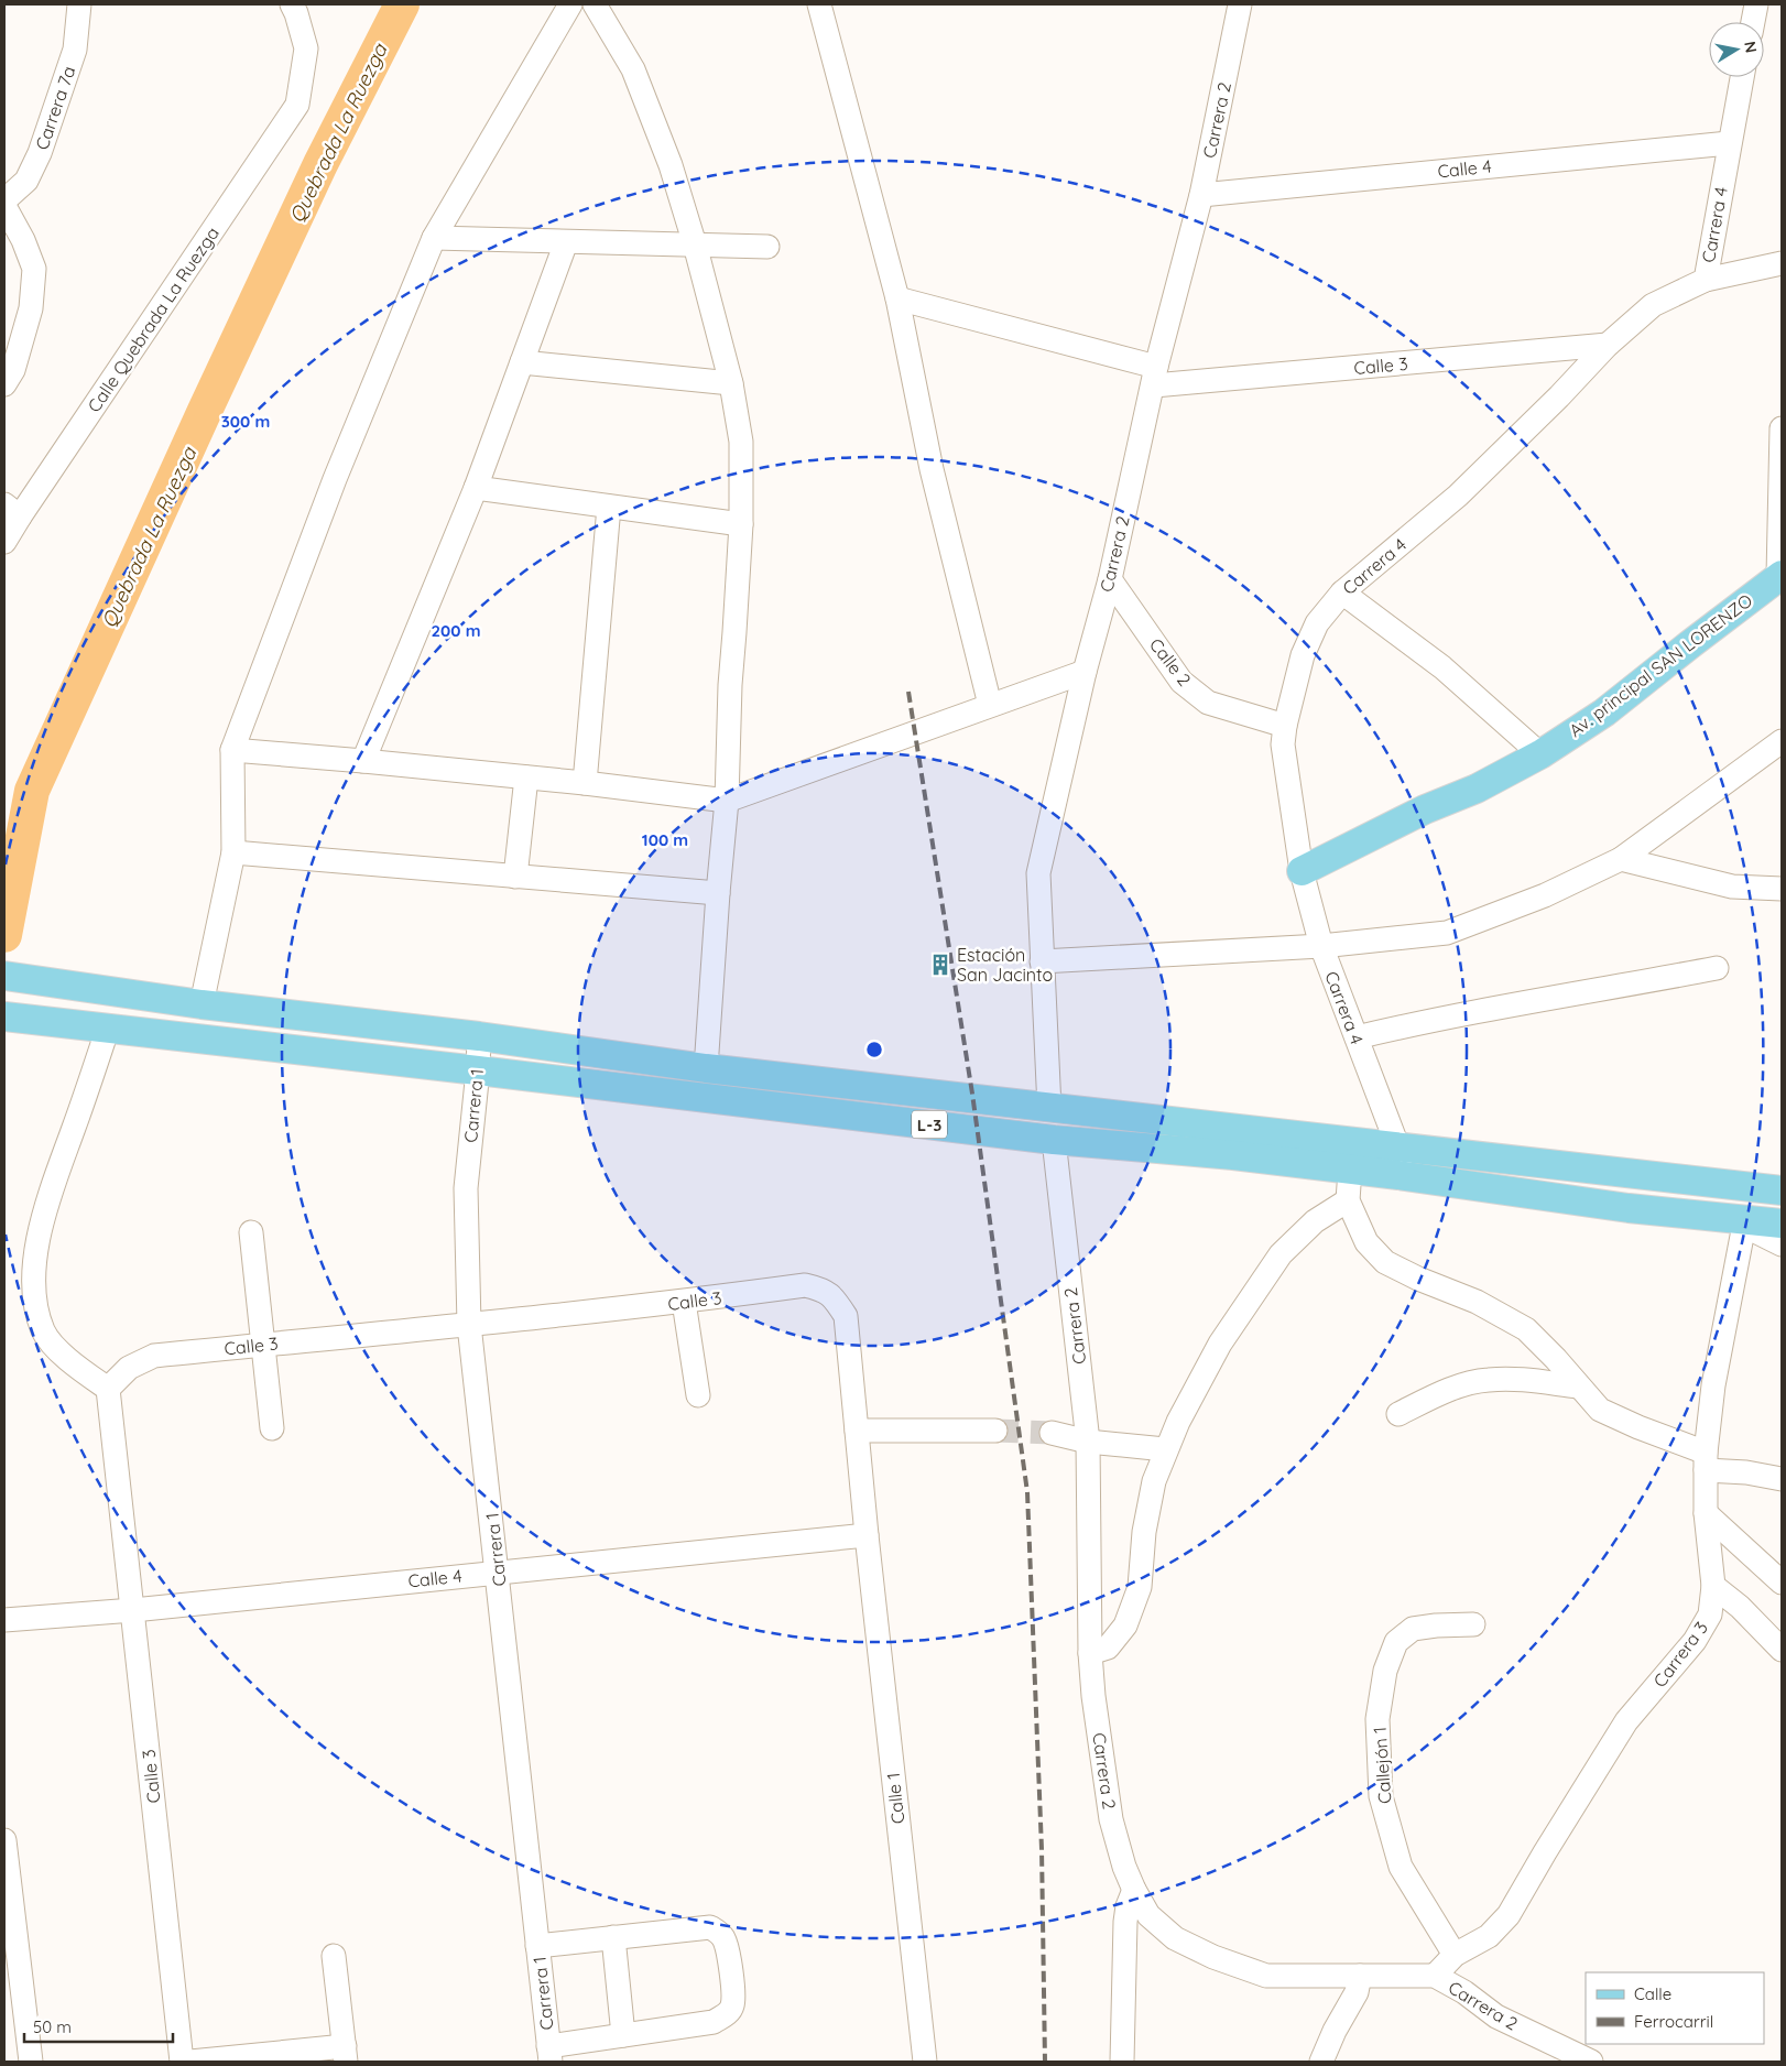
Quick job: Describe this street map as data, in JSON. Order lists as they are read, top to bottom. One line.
{"streets":{"main road":["Av. principal SAN LORENZO","L-3"],"street":["Carrera 7a","Carrera 2","Calle 4","Carrera 4","Calle Quebrada La Ruezga","Calle 3","Calle 2","Carrera 1","Carrera 3","Callejón 1","Calle 1"]},"crossings":[["Carrera 2","Calle 4"],["Carrera 2","Calle 3"],["Carrera 2","Calle 2"],["Carrera 2","L-3"],["Carrera 2","Carrera 3"],["Calle 4","Carrera 4"],["Calle 4","Calle 3"],["Calle 4","Carrera 1"],["Calle 4","Calle 1"],["Carrera 4","Calle 3"],["Carrera 4","Calle 2"],["Carrera 4","Av. principal SAN LORENZO"],["Carrera 4","L-3"],["Calle 3","Carrera 1"],["Calle 3","Calle 1"],["Carrera 1","L-3"],["L-3","Carrera 3"],["Carrera 3","Callejón 1"]],"water":["Quebrada La Ruezga"],"places":{"building":["Estación San Jacinto"]},"legend":["Calle","Ferrocarril"],"scale_bar":"50 m","north":"right","rings":["300 m","200 m","100 m"]}
